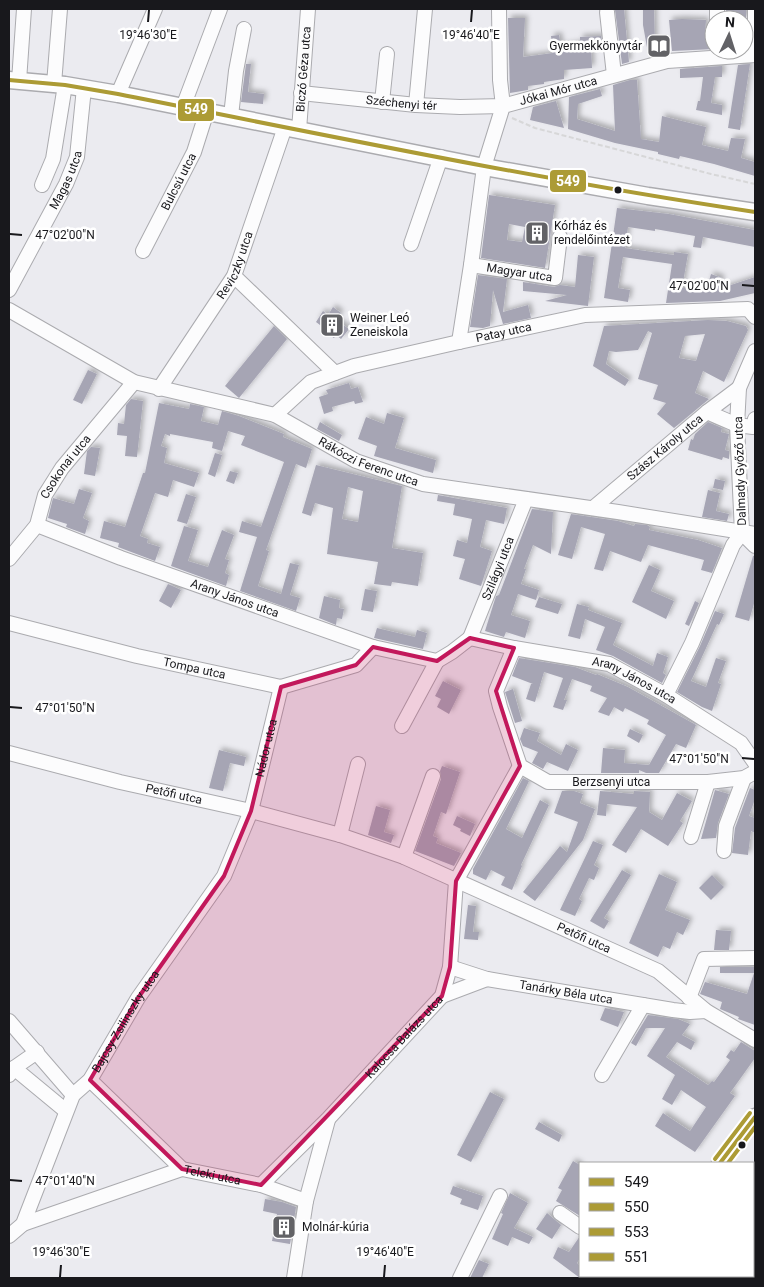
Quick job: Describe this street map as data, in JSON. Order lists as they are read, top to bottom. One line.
{"streets":{"street":["Biczó Géza utca","Jókai Mór utca","Széchenyi tér","Magas utca","Bulcsú utca","Reviczky utca","Magyar utca","Patay utca","Szász Károly utca","Rákóczi Ferenc utca","Csokonai utca","Dalmady Győző utca","Szilágyi utca","Arany János utca","Tompa utca","Nádor utca","Berzsenyi utca","Petőfi utca","Tanárky Béla utca","Bajcsy-Zsilinszky utca","Kalocsa Balázs utca","Teleki utca"]},"crossings":[["Biczó Géza utca","Széchenyi tér"],["Biczó Géza utca","Reviczky utca"],["Jókai Mór utca","Széchenyi tér"],["Jókai Mór utca","Magyar utca"],["Széchenyi tér","Magyar utca"],["Reviczky utca","Rákóczi Ferenc utca"],["Magyar utca","Patay utca"],["Patay utca","Rákóczi Ferenc utca"],["Szász Károly utca","Rákóczi Ferenc utca"],["Szász Károly utca","Dalmady Győző utca"],["Rákóczi Ferenc utca","Csokonai utca"],["Rákóczi Ferenc utca","Dalmady Győző utca"],["Rákóczi Ferenc utca","Szilágyi utca"],["Csokonai utca","Arany János utca"],["Dalmady Győző utca","Arany János utca"],["Szilágyi utca","Arany János utca"],["Arany János utca","Tompa utca"],["Tompa utca","Nádor utca"],["Nádor utca","Petőfi utca"],["Nádor utca","Bajcsy-Zsilinszky utca"],["Petőfi utca","Tanárky Béla utca"],["Petőfi utca","Bajcsy-Zsilinszky utca"],["Petőfi utca","Kalocsa Balázs utca"],["Tanárky Béla utca","Kalocsa Balázs utca"],["Bajcsy-Zsilinszky utca","Teleki utca"],["Kalocsa Balázs utca","Teleki utca"]],"places":{"library":["Gyermekkönyvtár"],"building":["Kórház és rendelőintézet","Weiner Leó Zeneiskola","Molnár-kúria"]},"lines":["transit line 549","transit line 551","transit line 550","transit line 553"],"legend":["549","550","553","551"],"north":"top","coordinates":["19°46'30\"E","19°46'40\"E","47°02'00\"N","47°01'50\"N","47°01'40\"N"]}
